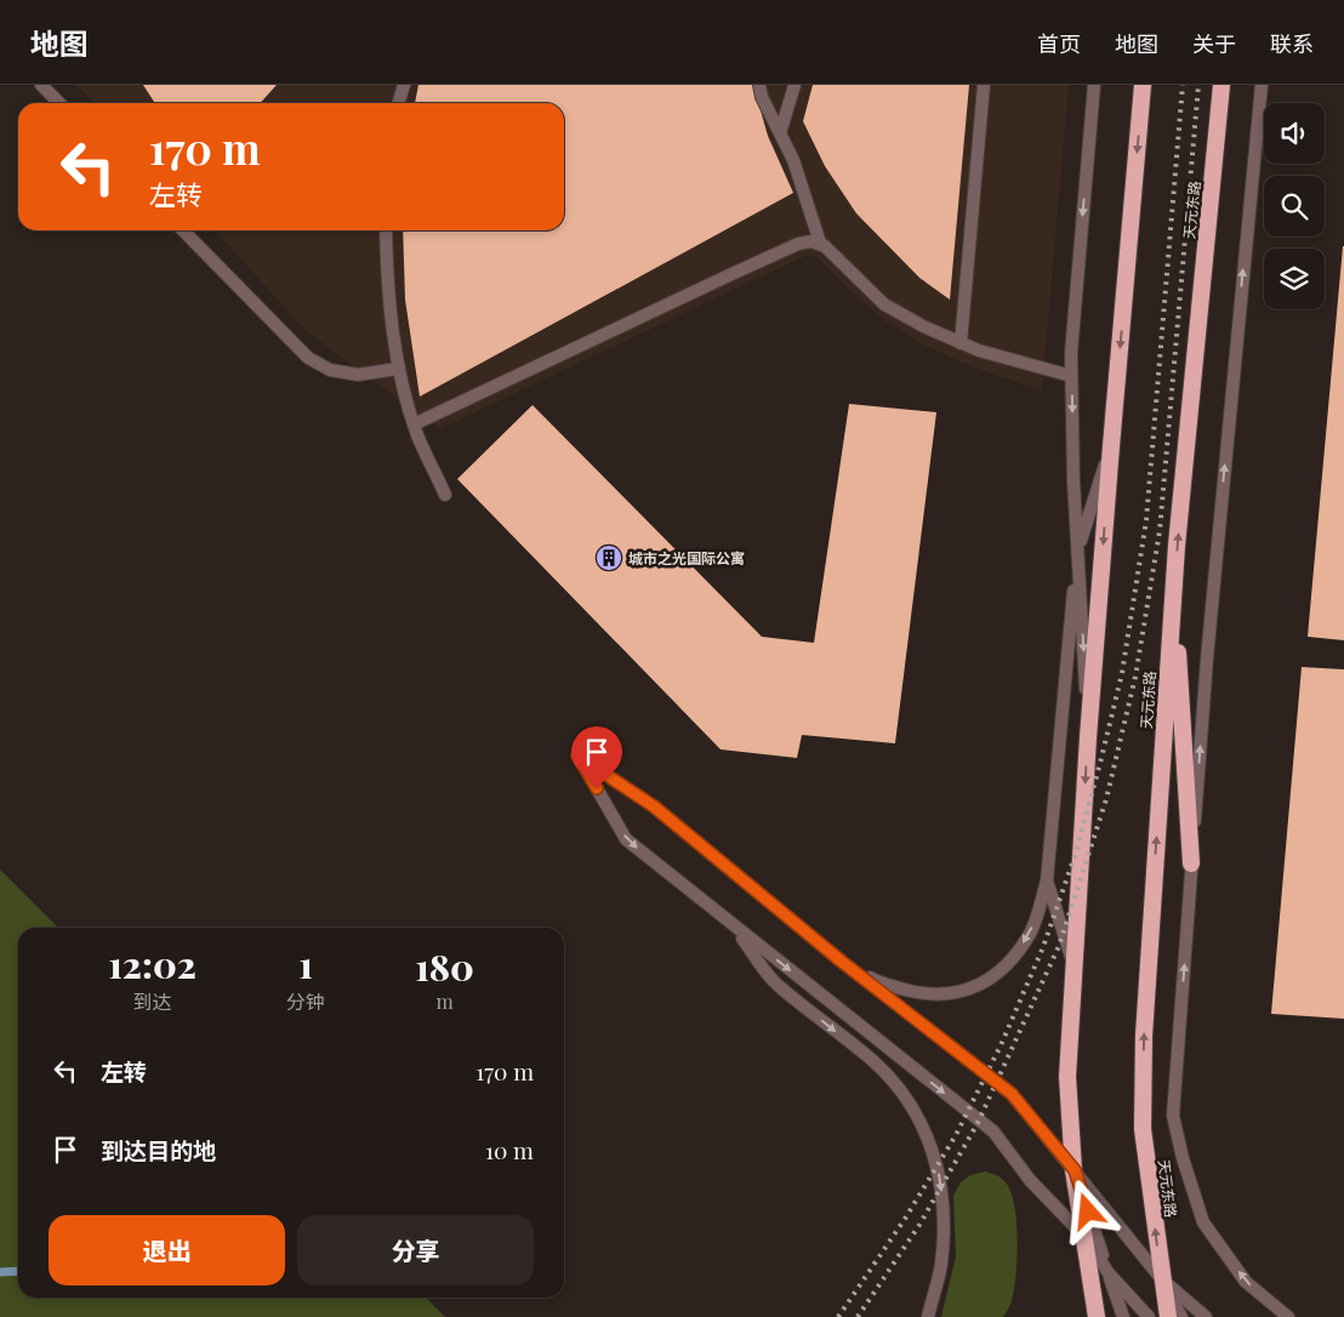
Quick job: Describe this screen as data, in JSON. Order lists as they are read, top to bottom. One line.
{"streets":{"highway":["天元东路"]},"places":{"building":["城市之光国际公寓"]},"page":{"header":"地图","nav":["首页","地图","关于","联系"],"turn":["170 m","左转"],"eta":["12:02","到达","1","分钟","180","m"],"list":[{"name":"左转","value":"170 m"},{"name":"到达目的地","value":"10 m"}],"buttons":["退出","分享"]}}
